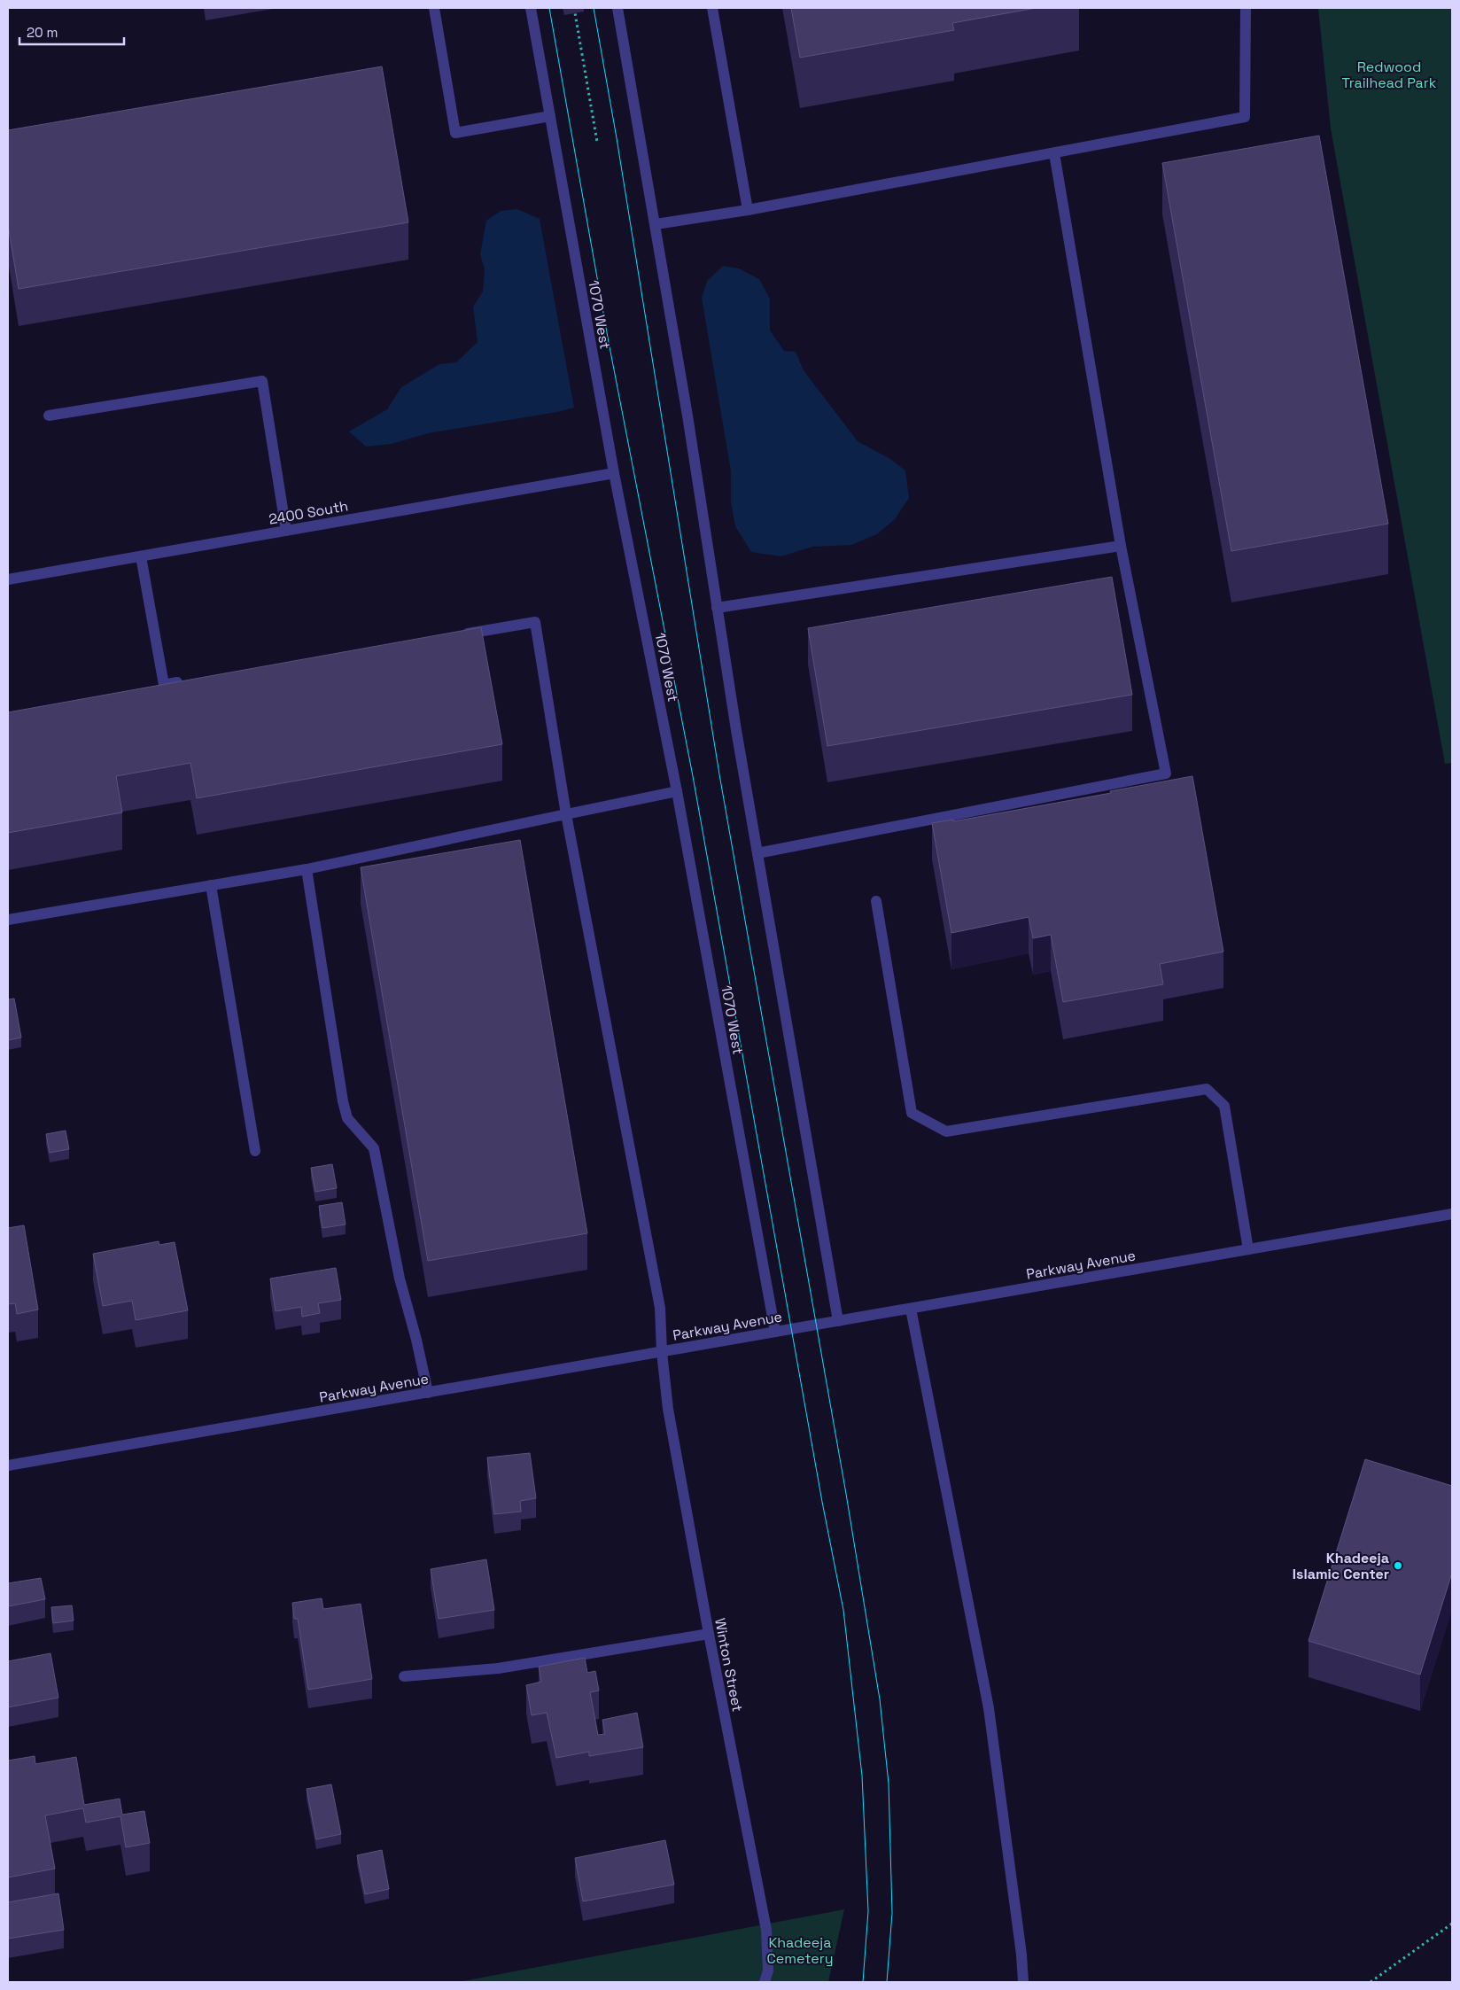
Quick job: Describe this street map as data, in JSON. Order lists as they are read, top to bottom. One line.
{"streets":{"street":["1070 West","2400 South","Parkway Avenue","Winton Street"]},"crossings":[["1070 West","2400 South"],["1070 West","Parkway Avenue"],["Parkway Avenue","Winton Street"]],"parks":["Redwood Trailhead Park","Khadeeja Cemetery"],"places":["Khadeeja Islamic Center"],"scale_bar":"20 m"}
